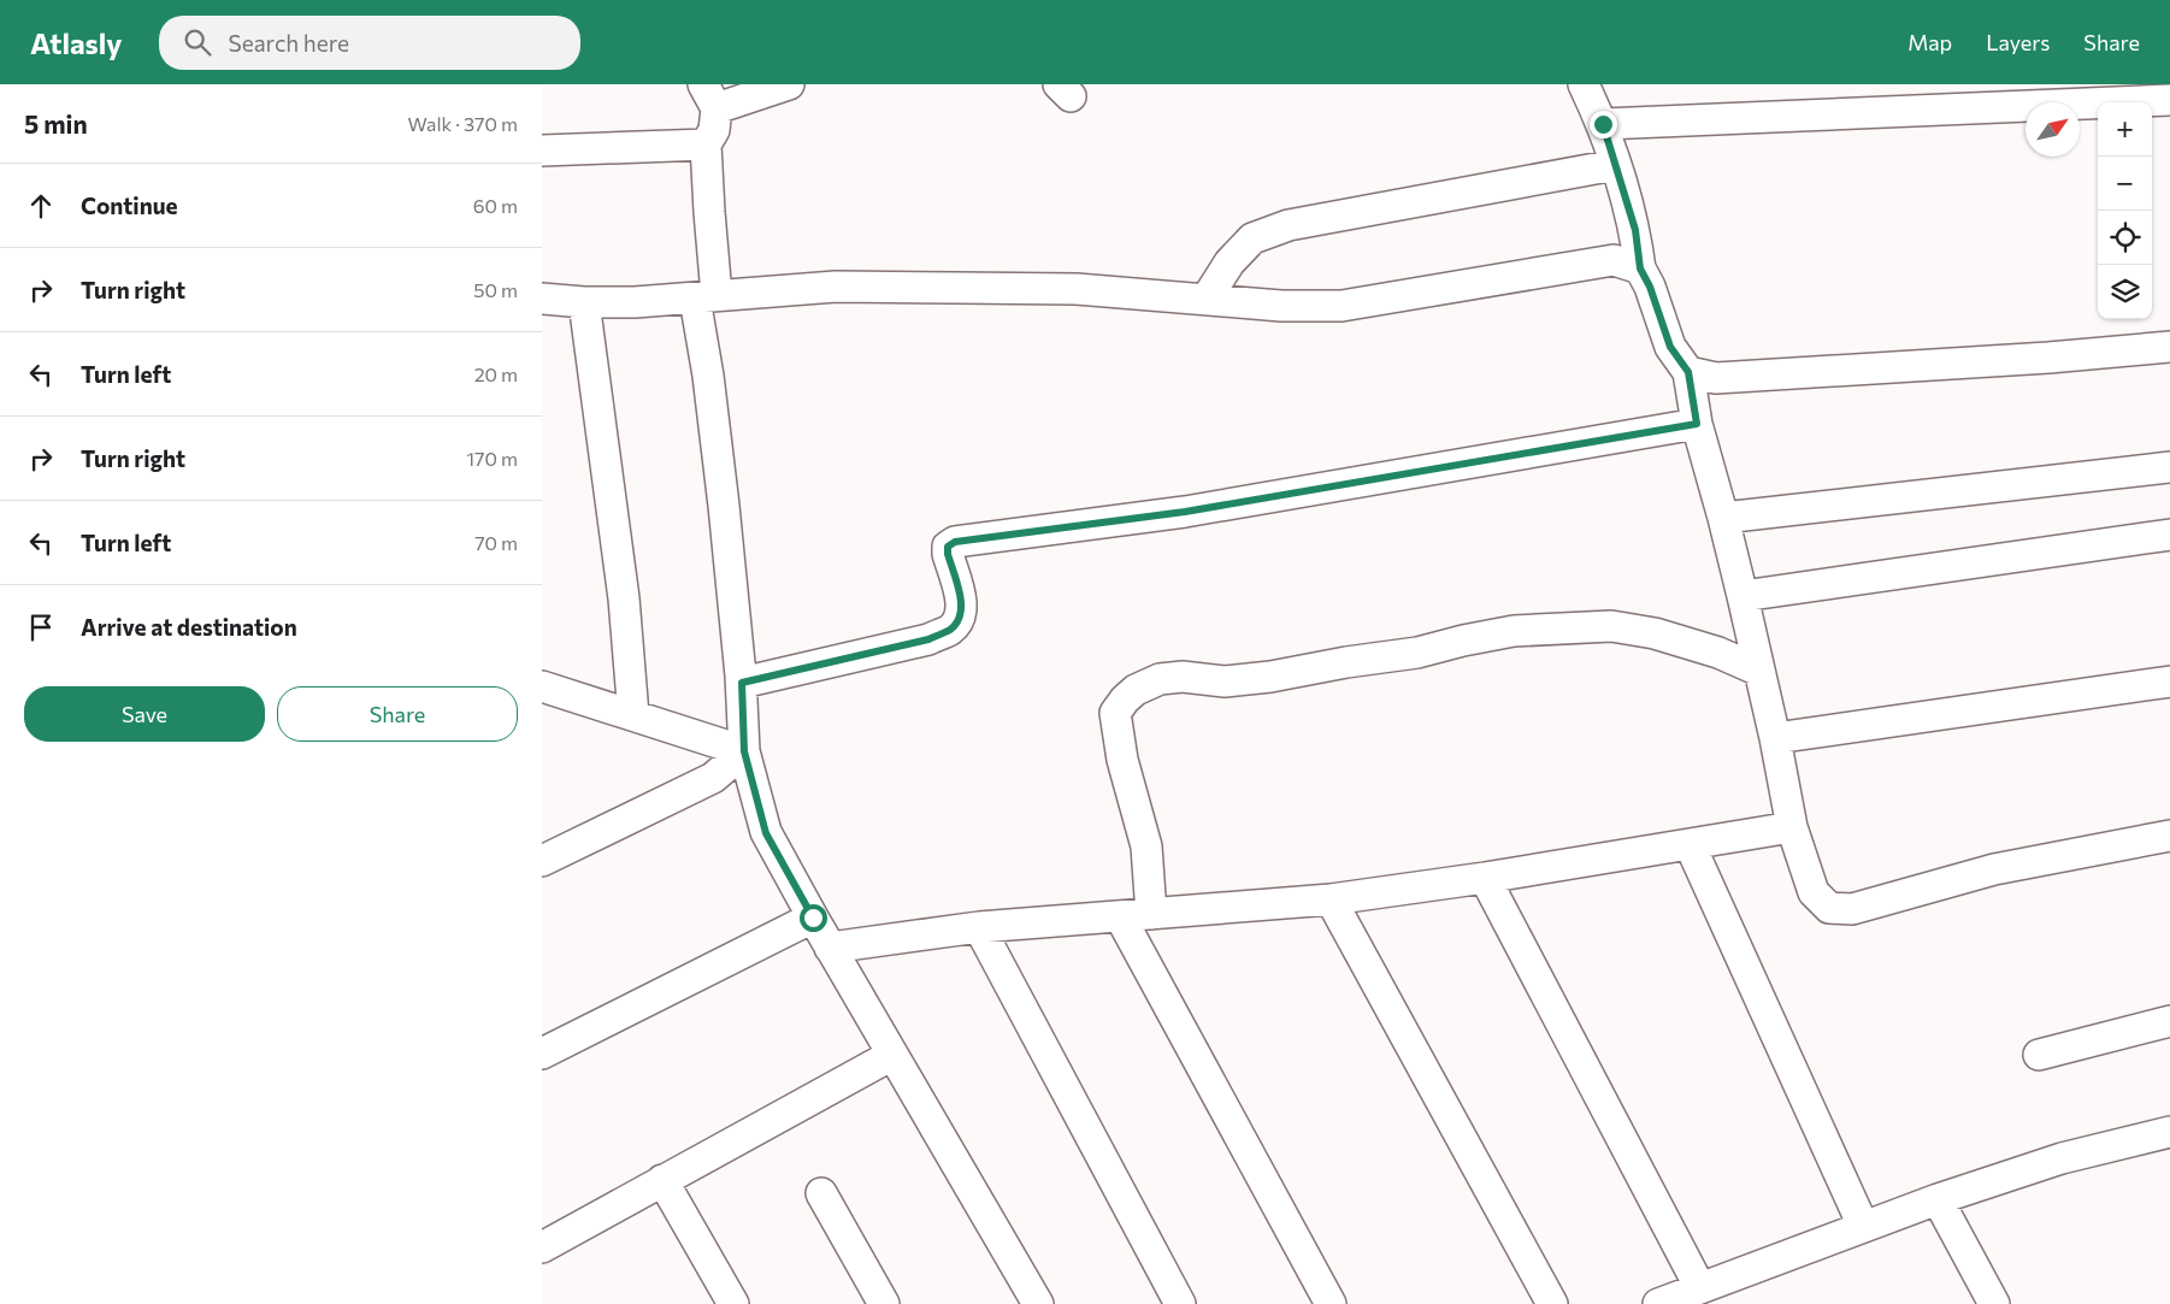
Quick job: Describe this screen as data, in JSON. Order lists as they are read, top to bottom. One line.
{"north":"top right","page":{"header":"Atlasly","search":"Search here","nav":["Map","Layers","Share"],"heading":["5 min","Walk · 370 m"],"map_buttons":["+","−"],"list":[["Continue","60 m"],["Turn right","50 m"],["Turn left","20 m"],["Turn right","170 m"],["Turn left","70 m"],"Arrive at destination"],"buttons":["Save","Share"]}}
